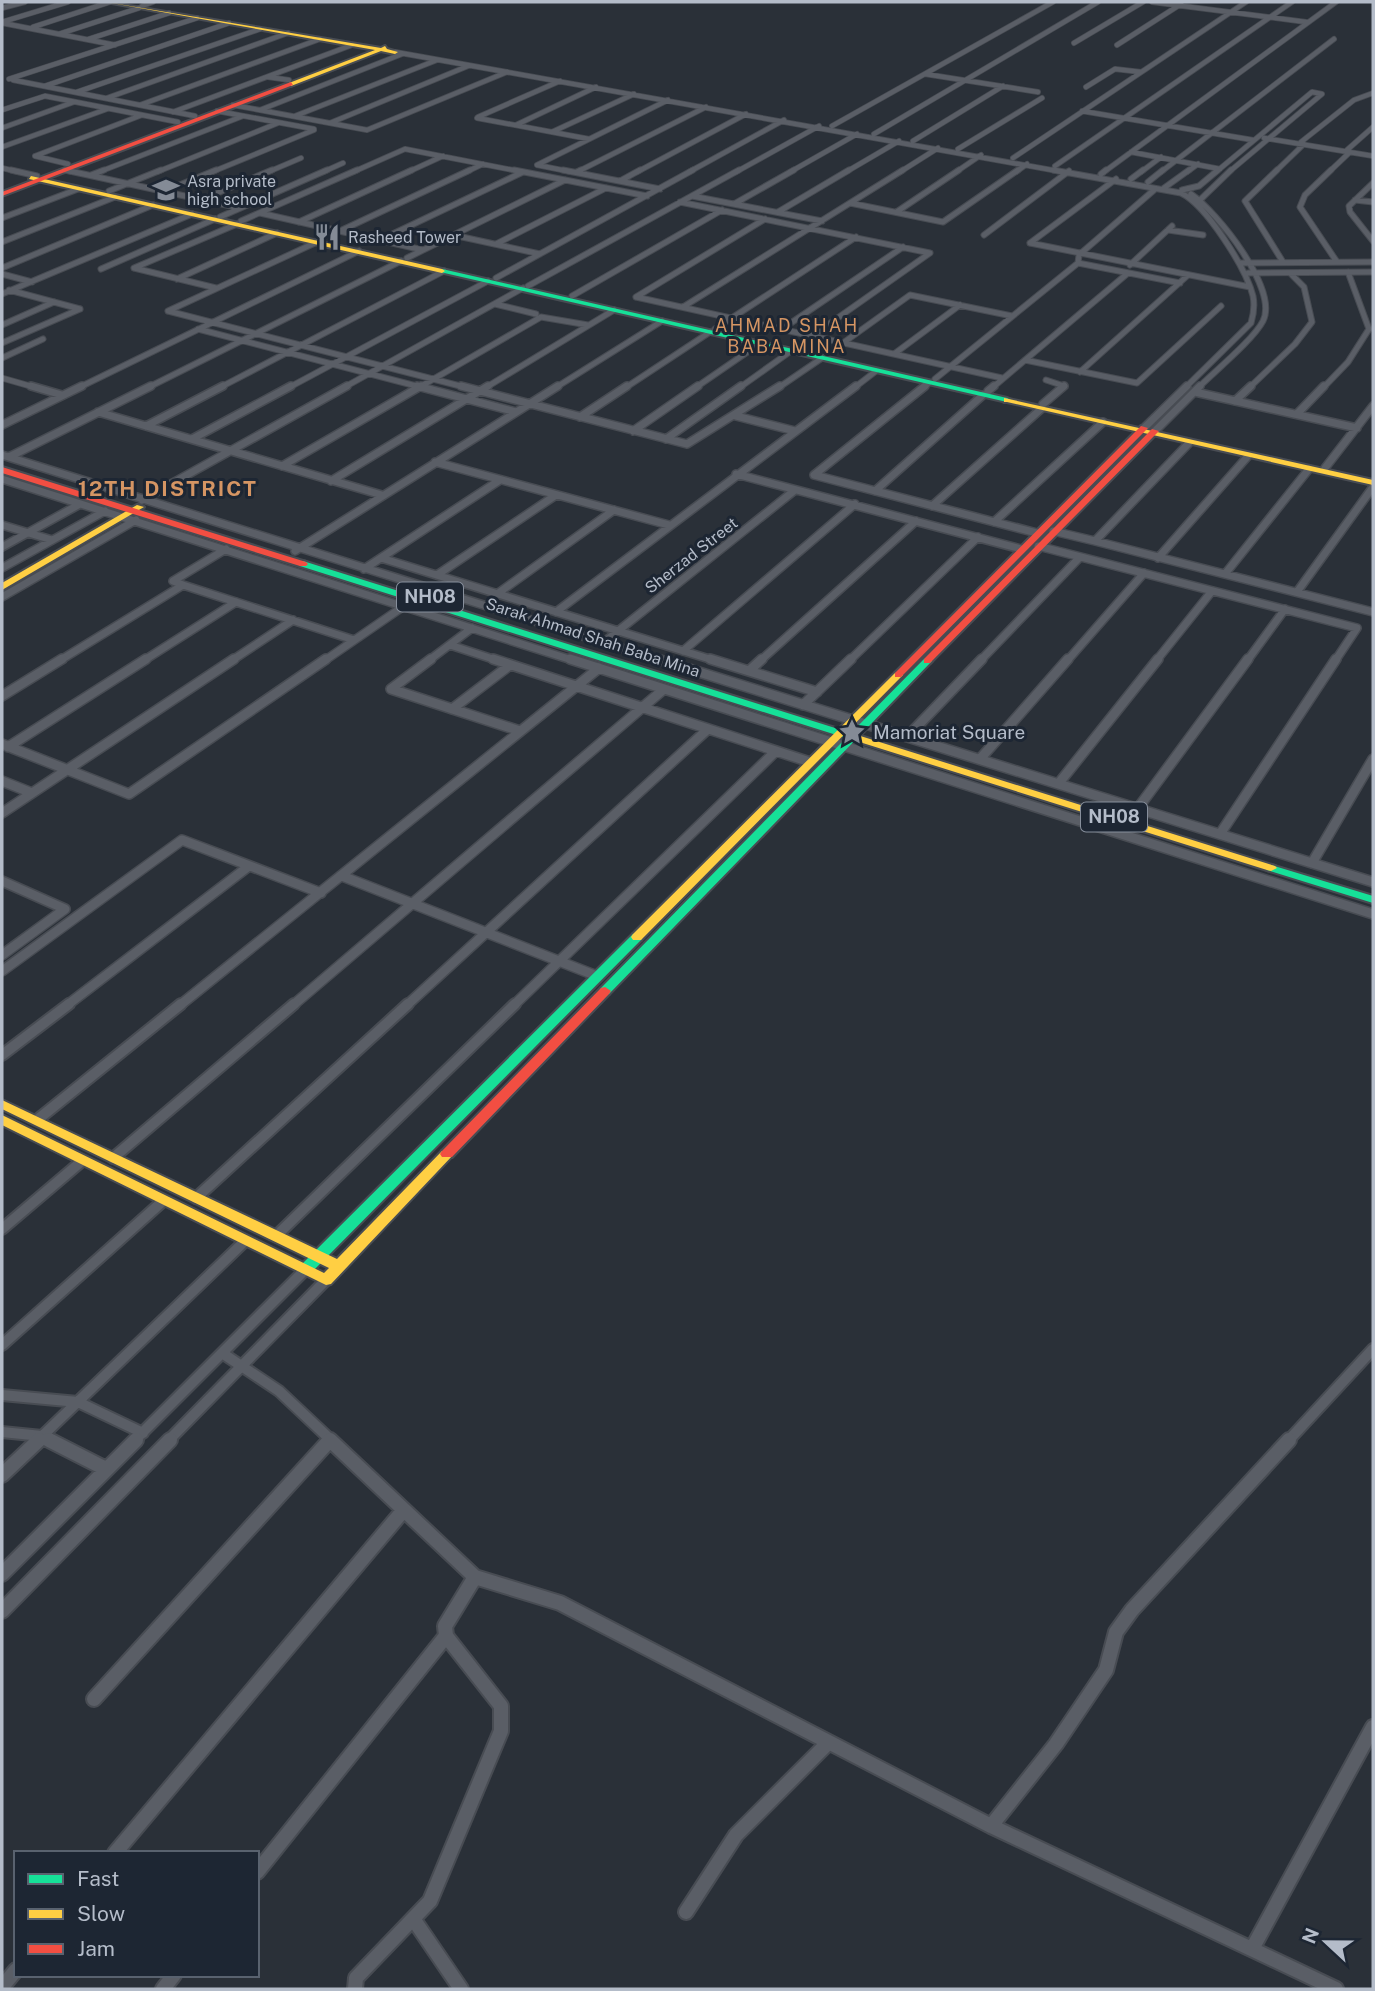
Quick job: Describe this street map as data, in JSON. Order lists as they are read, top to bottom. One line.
{"streets":{"main road":["NH08","Sarak Ahmad Shah Baba Mina"],"street":["Sherzad Street"]},"crossings":[["NH08","Sarak Ahmad Shah Baba Mina"]],"districts":["AHMAD SHAH BABA MINA","12TH DISTRICT"],"places":{"school or university":["Asra private high school"],"restaurant":["Rasheed Tower"],"place":["Mamoriat Square"]},"legend":["Fast","Slow","Jam"],"north":"left"}
